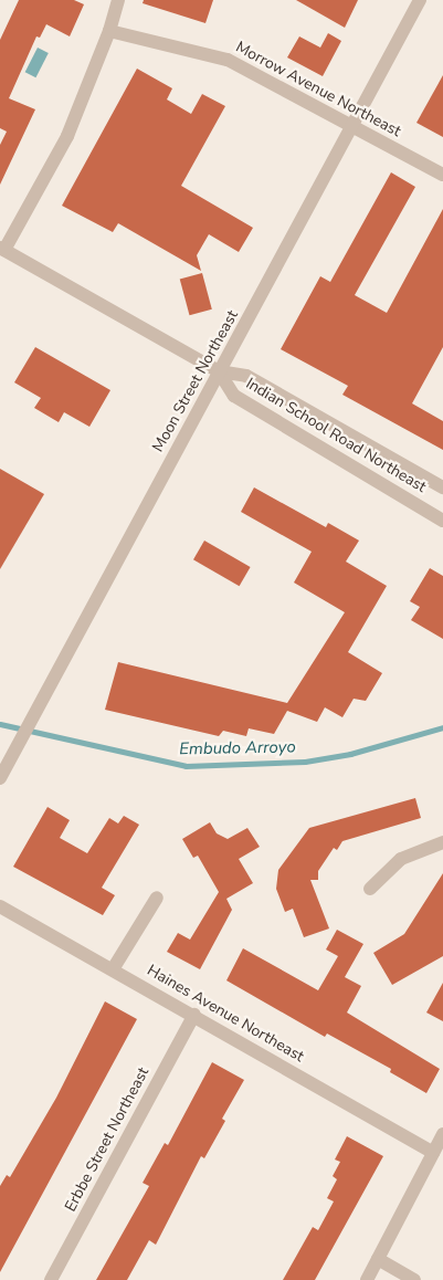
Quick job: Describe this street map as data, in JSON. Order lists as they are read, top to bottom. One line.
{"streets":{"street":["Morrow Avenue Northeast","Moon Street Northeast","Indian School Road Northeast","Haines Avenue Northeast","Erbbe Street Northeast"]},"crossings":[["Morrow Avenue Northeast","Moon Street Northeast"],["Moon Street Northeast","Indian School Road Northeast"],["Haines Avenue Northeast","Erbbe Street Northeast"]],"water":["Embudo Arroyo"]}
